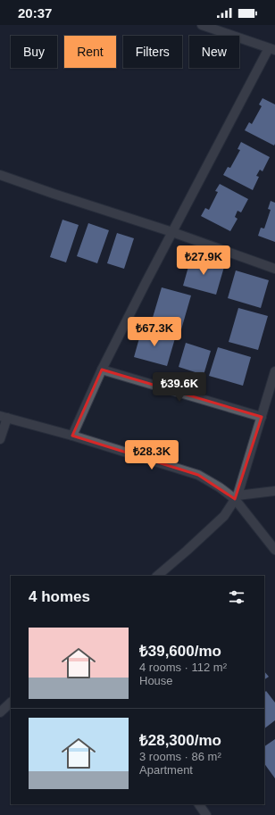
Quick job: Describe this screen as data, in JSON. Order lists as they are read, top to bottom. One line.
{"page":{"status":"20:37","chip":["Buy","Rent","Filters","New"],"price":["₺27.9K","₺67.3K","₺39.6K","₺28.3K"],"heading":"4 homes","list":[{"name":"₺39,600/mo","note":"4 rooms · 112 m² · House"},{"name":"₺28,300/mo","note":"3 rooms · 86 m² · Apartment"}]}}
